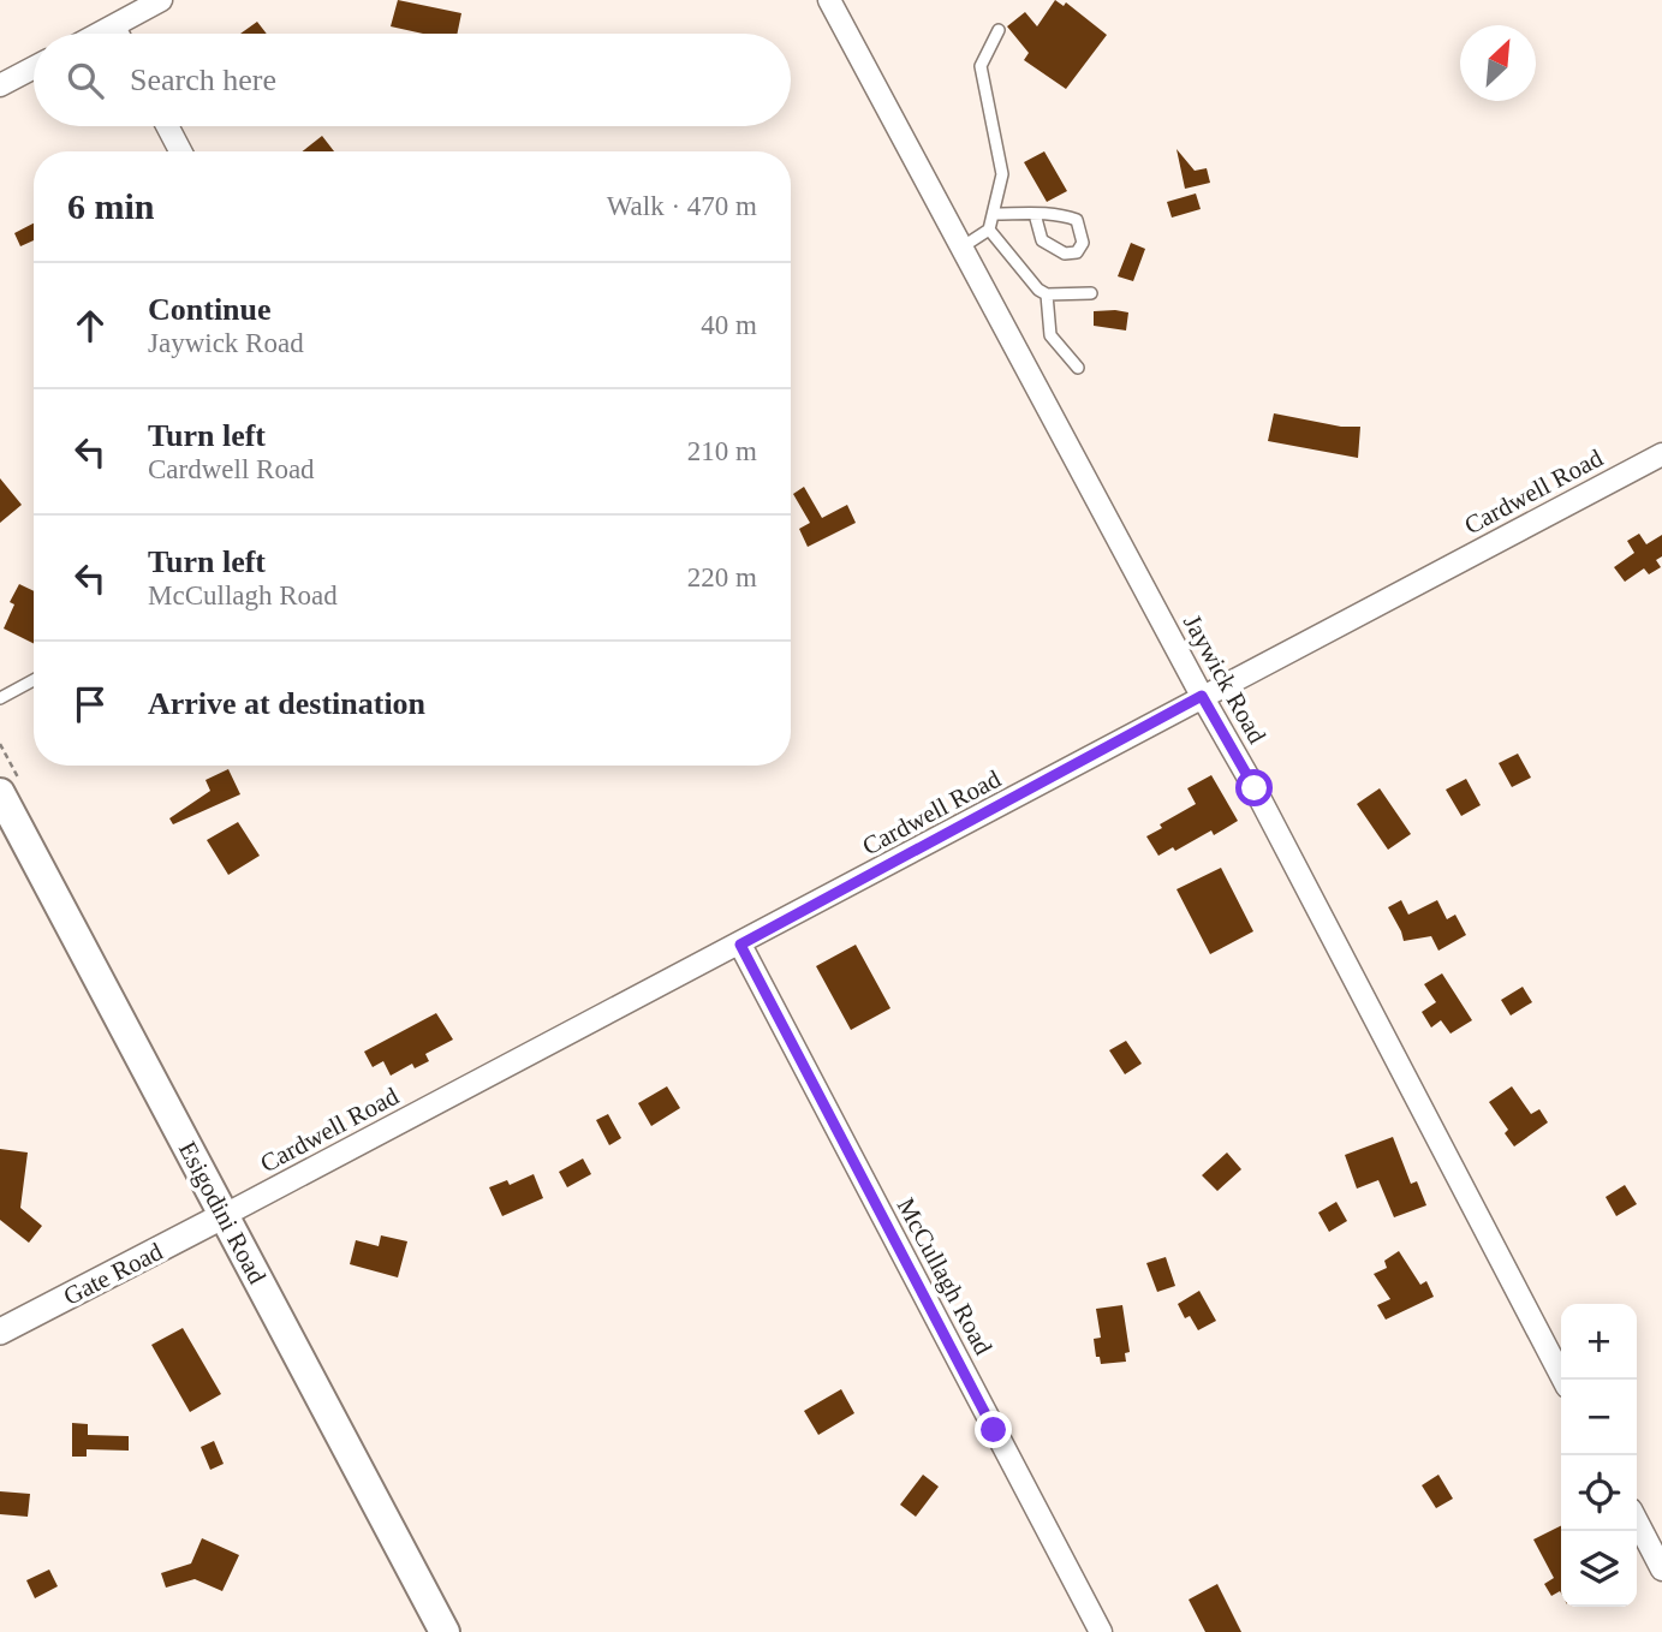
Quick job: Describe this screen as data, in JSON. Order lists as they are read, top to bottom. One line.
{"streets":{"main road":["Esigodini Road"],"street":["Cardwell Road","Jaywick Road","Gate Road","McCullagh Road"]},"crossings":[["Cardwell Road","Jaywick Road"],["Cardwell Road","Esigodini Road"],["Cardwell Road","Gate Road"],["Cardwell Road","McCullagh Road"],["Esigodini Road","Gate Road"]],"north":"top right","page":{"search":"Search here","heading":["6 min","Walk · 470 m"],"list":[["Continue","Jaywick Road","40 m"],["Turn left","Cardwell Road","210 m"],["Turn left","McCullagh Road","220 m"],"Arrive at destination"],"map_buttons":["+","−"]}}
